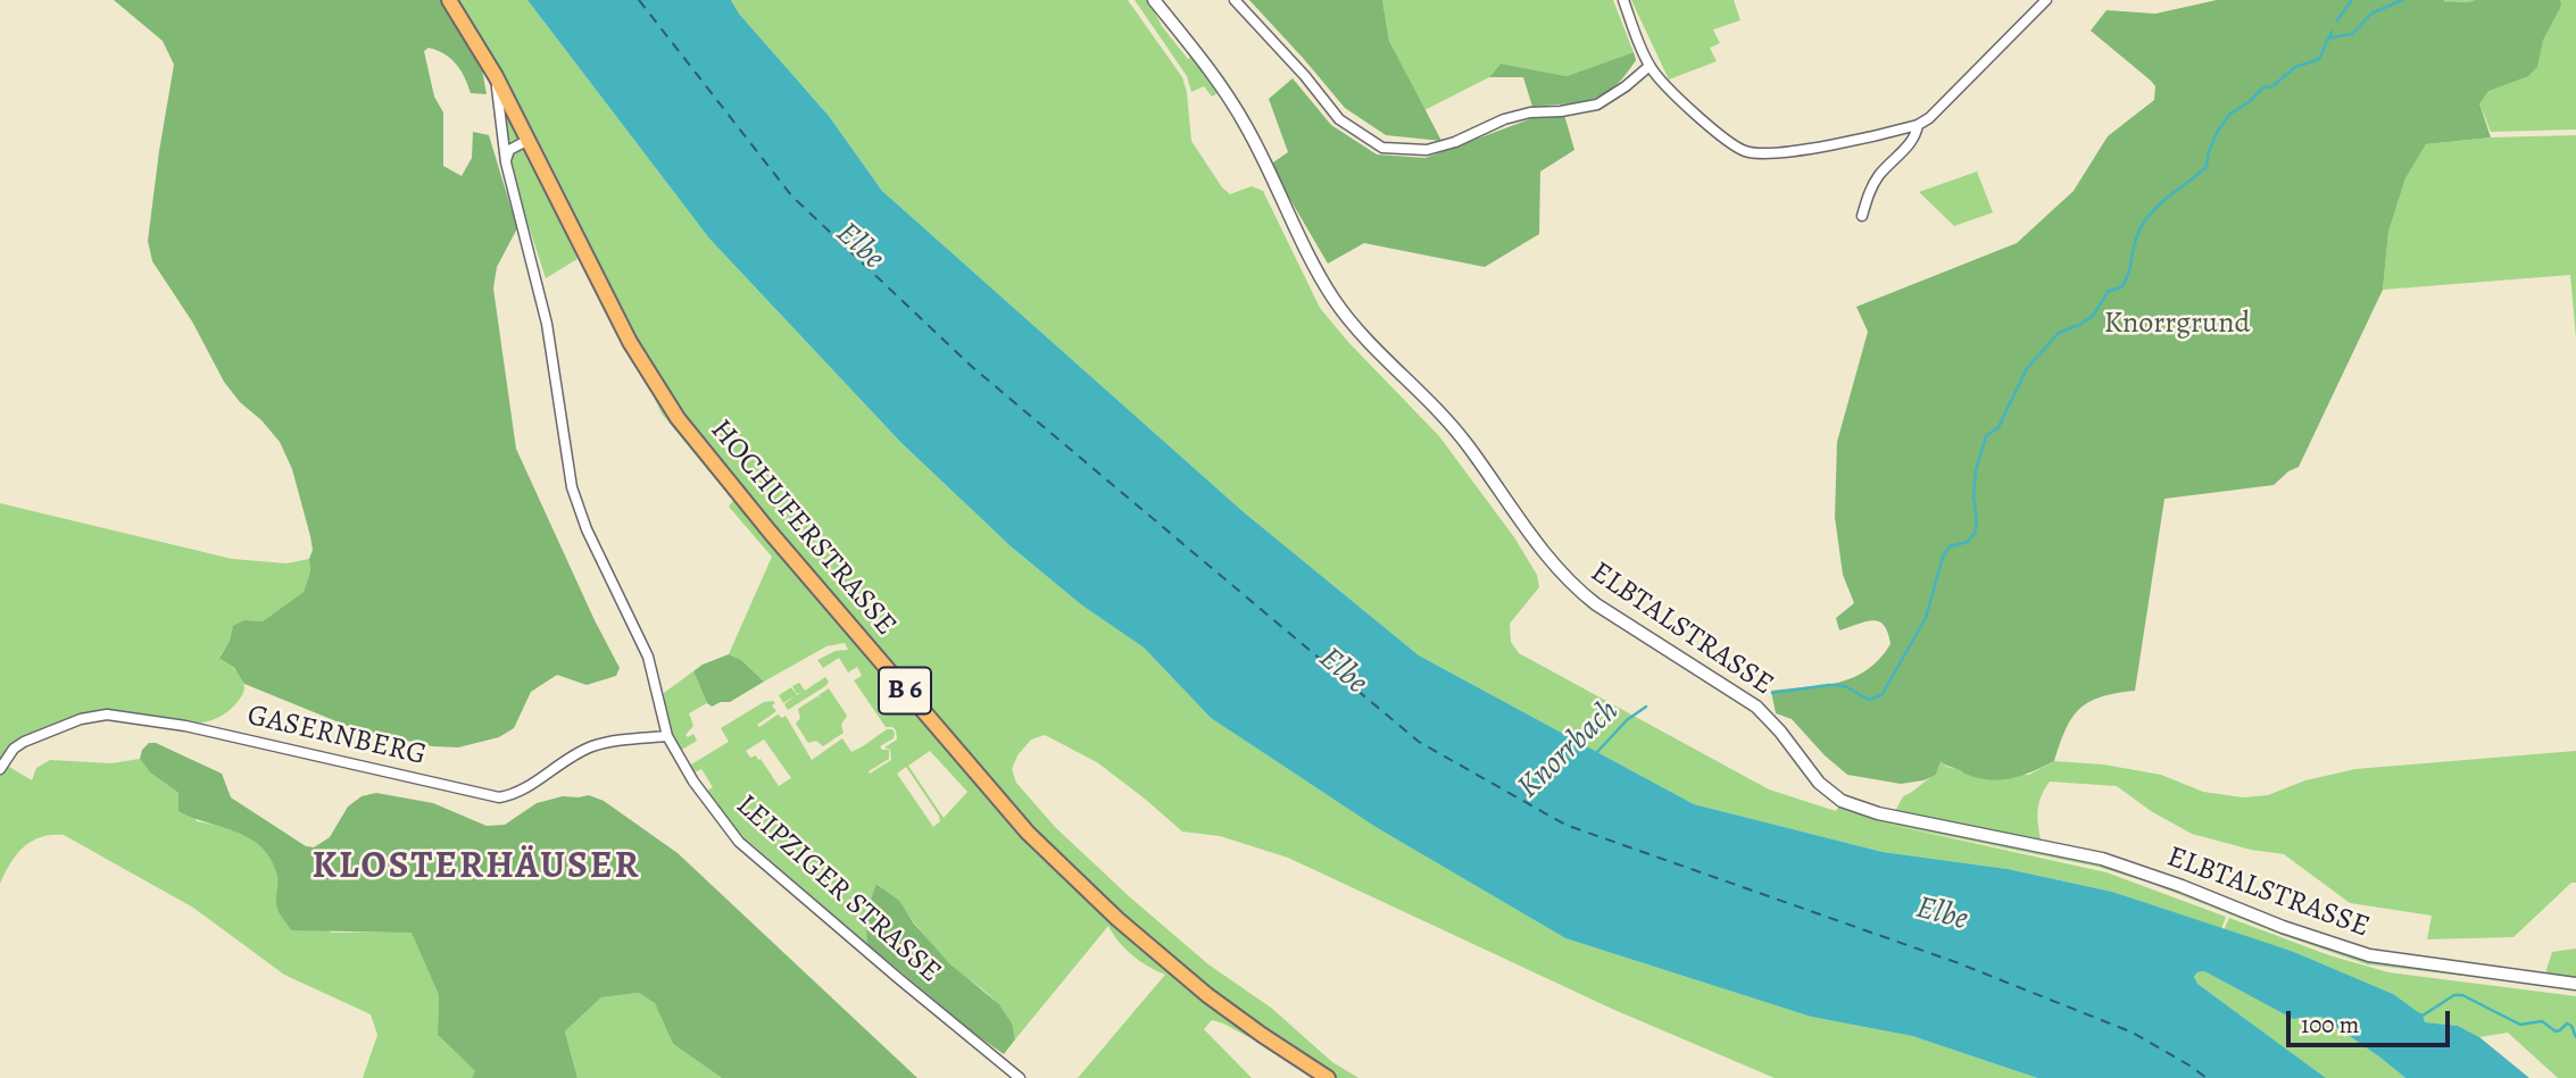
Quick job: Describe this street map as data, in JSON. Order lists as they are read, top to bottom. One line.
{"streets":{"main road":["HOCHUFERSTRASSE","B 6"],"street":["ELBTALSTRASSE","GASERNBERG","LEIPZIGER STRASSE"]},"crossings":[["HOCHUFERSTRASSE","B 6"],["B 6","LEIPZIGER STRASSE"],["GASERNBERG","LEIPZIGER STRASSE"]],"districts":["KLOSTERHÄUSER"],"water":["Elbe","Knorrbach"],"parks":["Knorrgrund"],"scale_bar":"100 m"}
